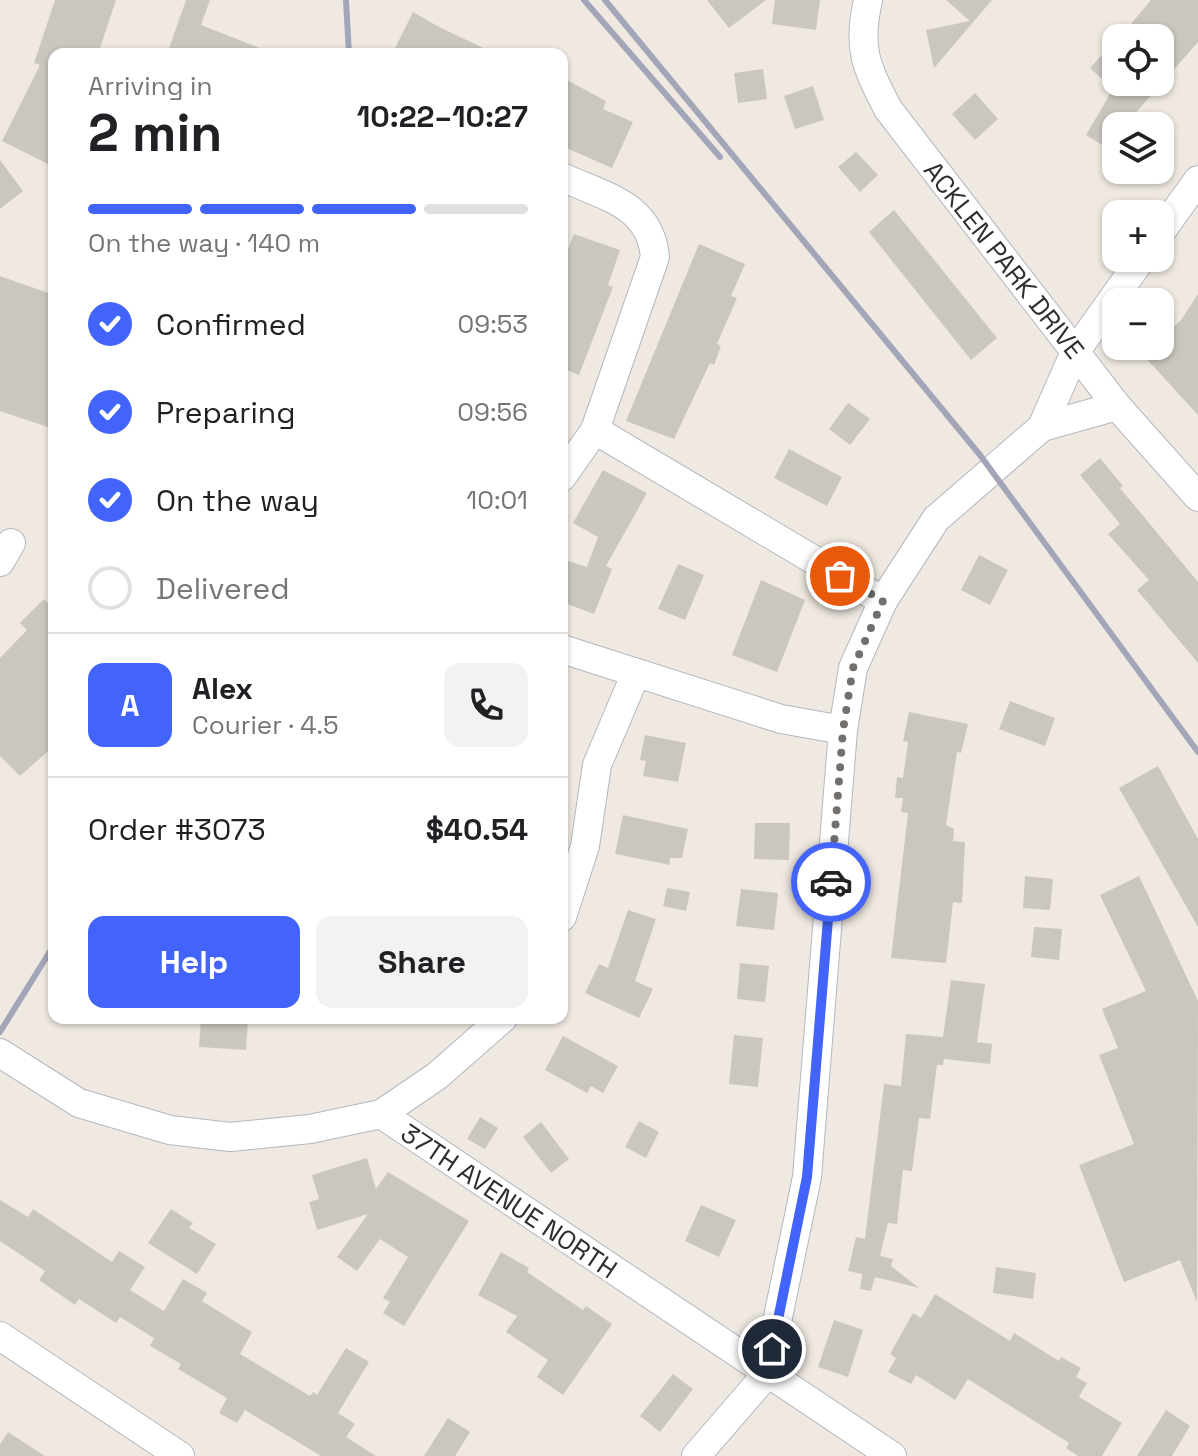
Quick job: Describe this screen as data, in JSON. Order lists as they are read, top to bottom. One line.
{"streets":{"street":["ACKLEN PARK DRIVE","37TH AVENUE NORTH"]},"page":{"map_buttons":["+","−"],"heading":["2 min","Arriving in","10:22–10:27"],"panel":["Alex","Courier · 4.5","Order #3073","$40.54"],"bar":"On the way · 140 m","list":[["Confirmed","09:53"],["Preparing","09:56"],["On the way","10:01"],"Delivered"],"round":"A","buttons":["Help","Share"]}}
